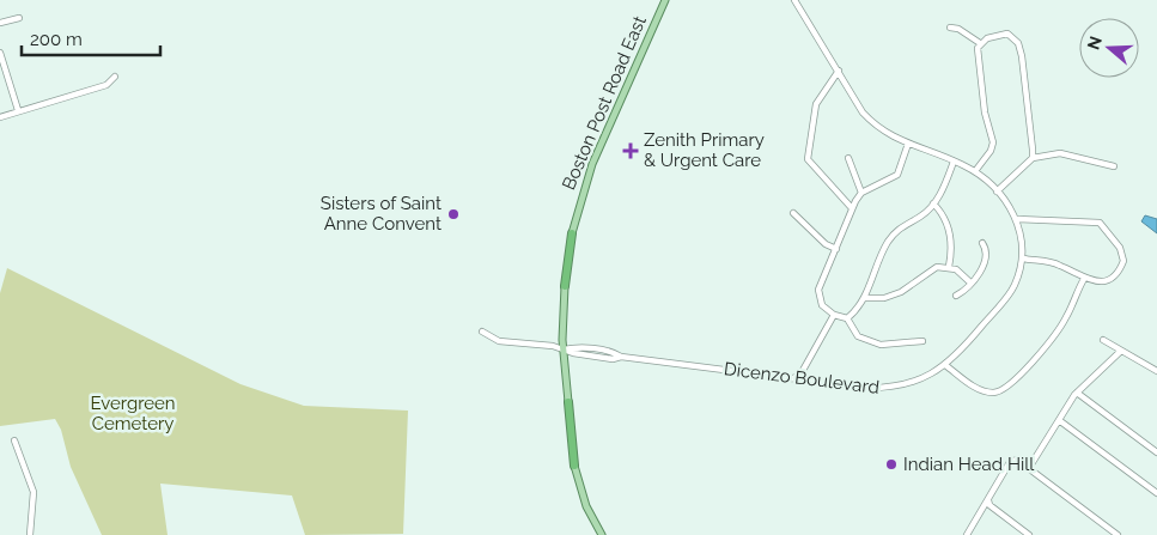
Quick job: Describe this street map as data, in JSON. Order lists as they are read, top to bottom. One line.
{"streets":{"highway":["Boston Post Road East"],"street":["Dicenzo Boulevard"]},"crossings":[["Boston Post Road East","Dicenzo Boulevard"]],"parks":["Evergreen Cemetery"],"places":{"health":["Zenith Primary & Urgent Care"],"other":["Sisters of Saint Anne Convent","Indian Head Hill"]},"scale_bar":"200 m","north":"left"}
